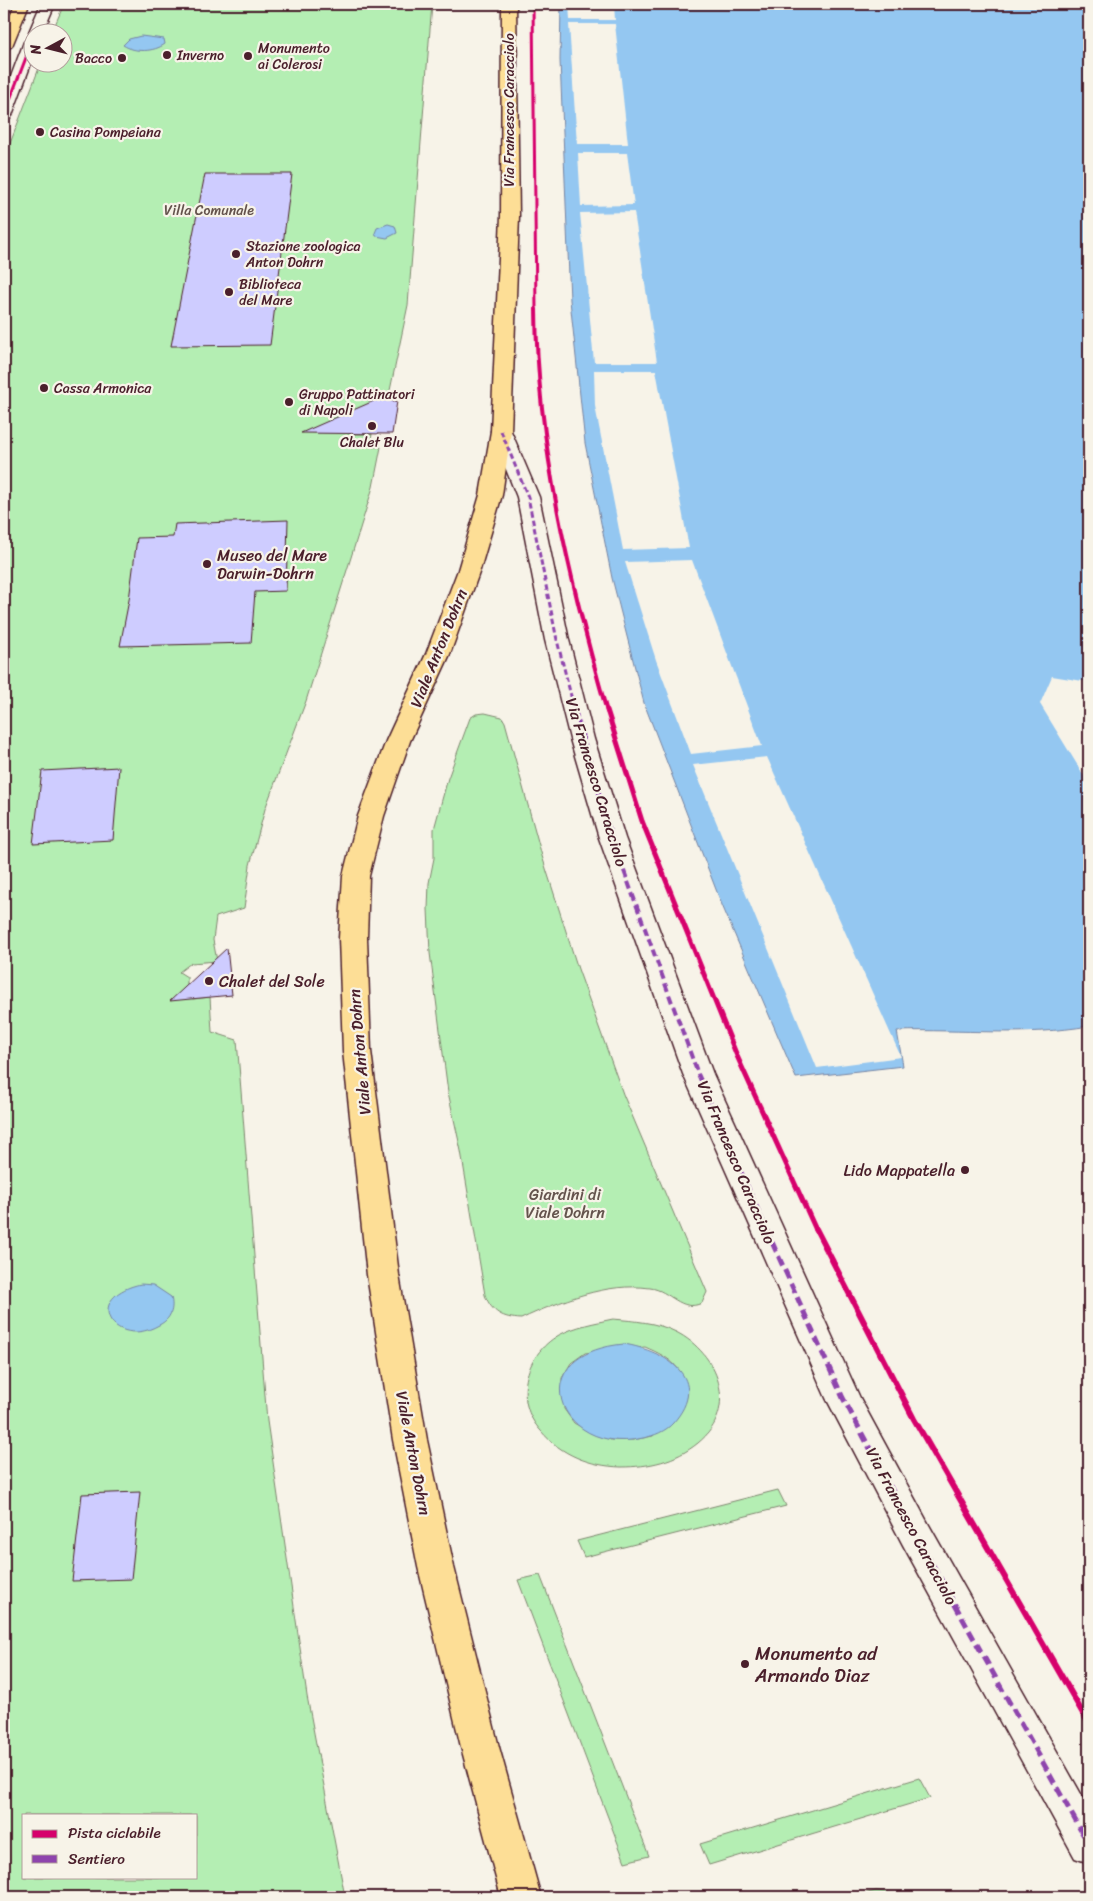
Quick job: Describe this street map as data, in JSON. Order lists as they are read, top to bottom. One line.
{"streets":{"main road":["Via Francesco Caracciolo","Viale Anton Dohrn"]},"crossings":[["Via Francesco Caracciolo","Viale Anton Dohrn"]],"parks":["Villa Comunale","Giardini di Viale Dohrn"],"places":["Inverno","Monumento ai Colerosi","Bacco","Casina Pompeiana","Stazione zoologica Anton Dohrn","Biblioteca del Mare","Cassa Armonica","Gruppo Pattinatori di Napoli","Chalet Blu","Museo del Mare Darwin-Dohrn","Chalet del Sole","Lido Mappatella","Monumento ad Armando Diaz"],"legend":["Pista ciclabile","Sentiero"],"north":"left"}
